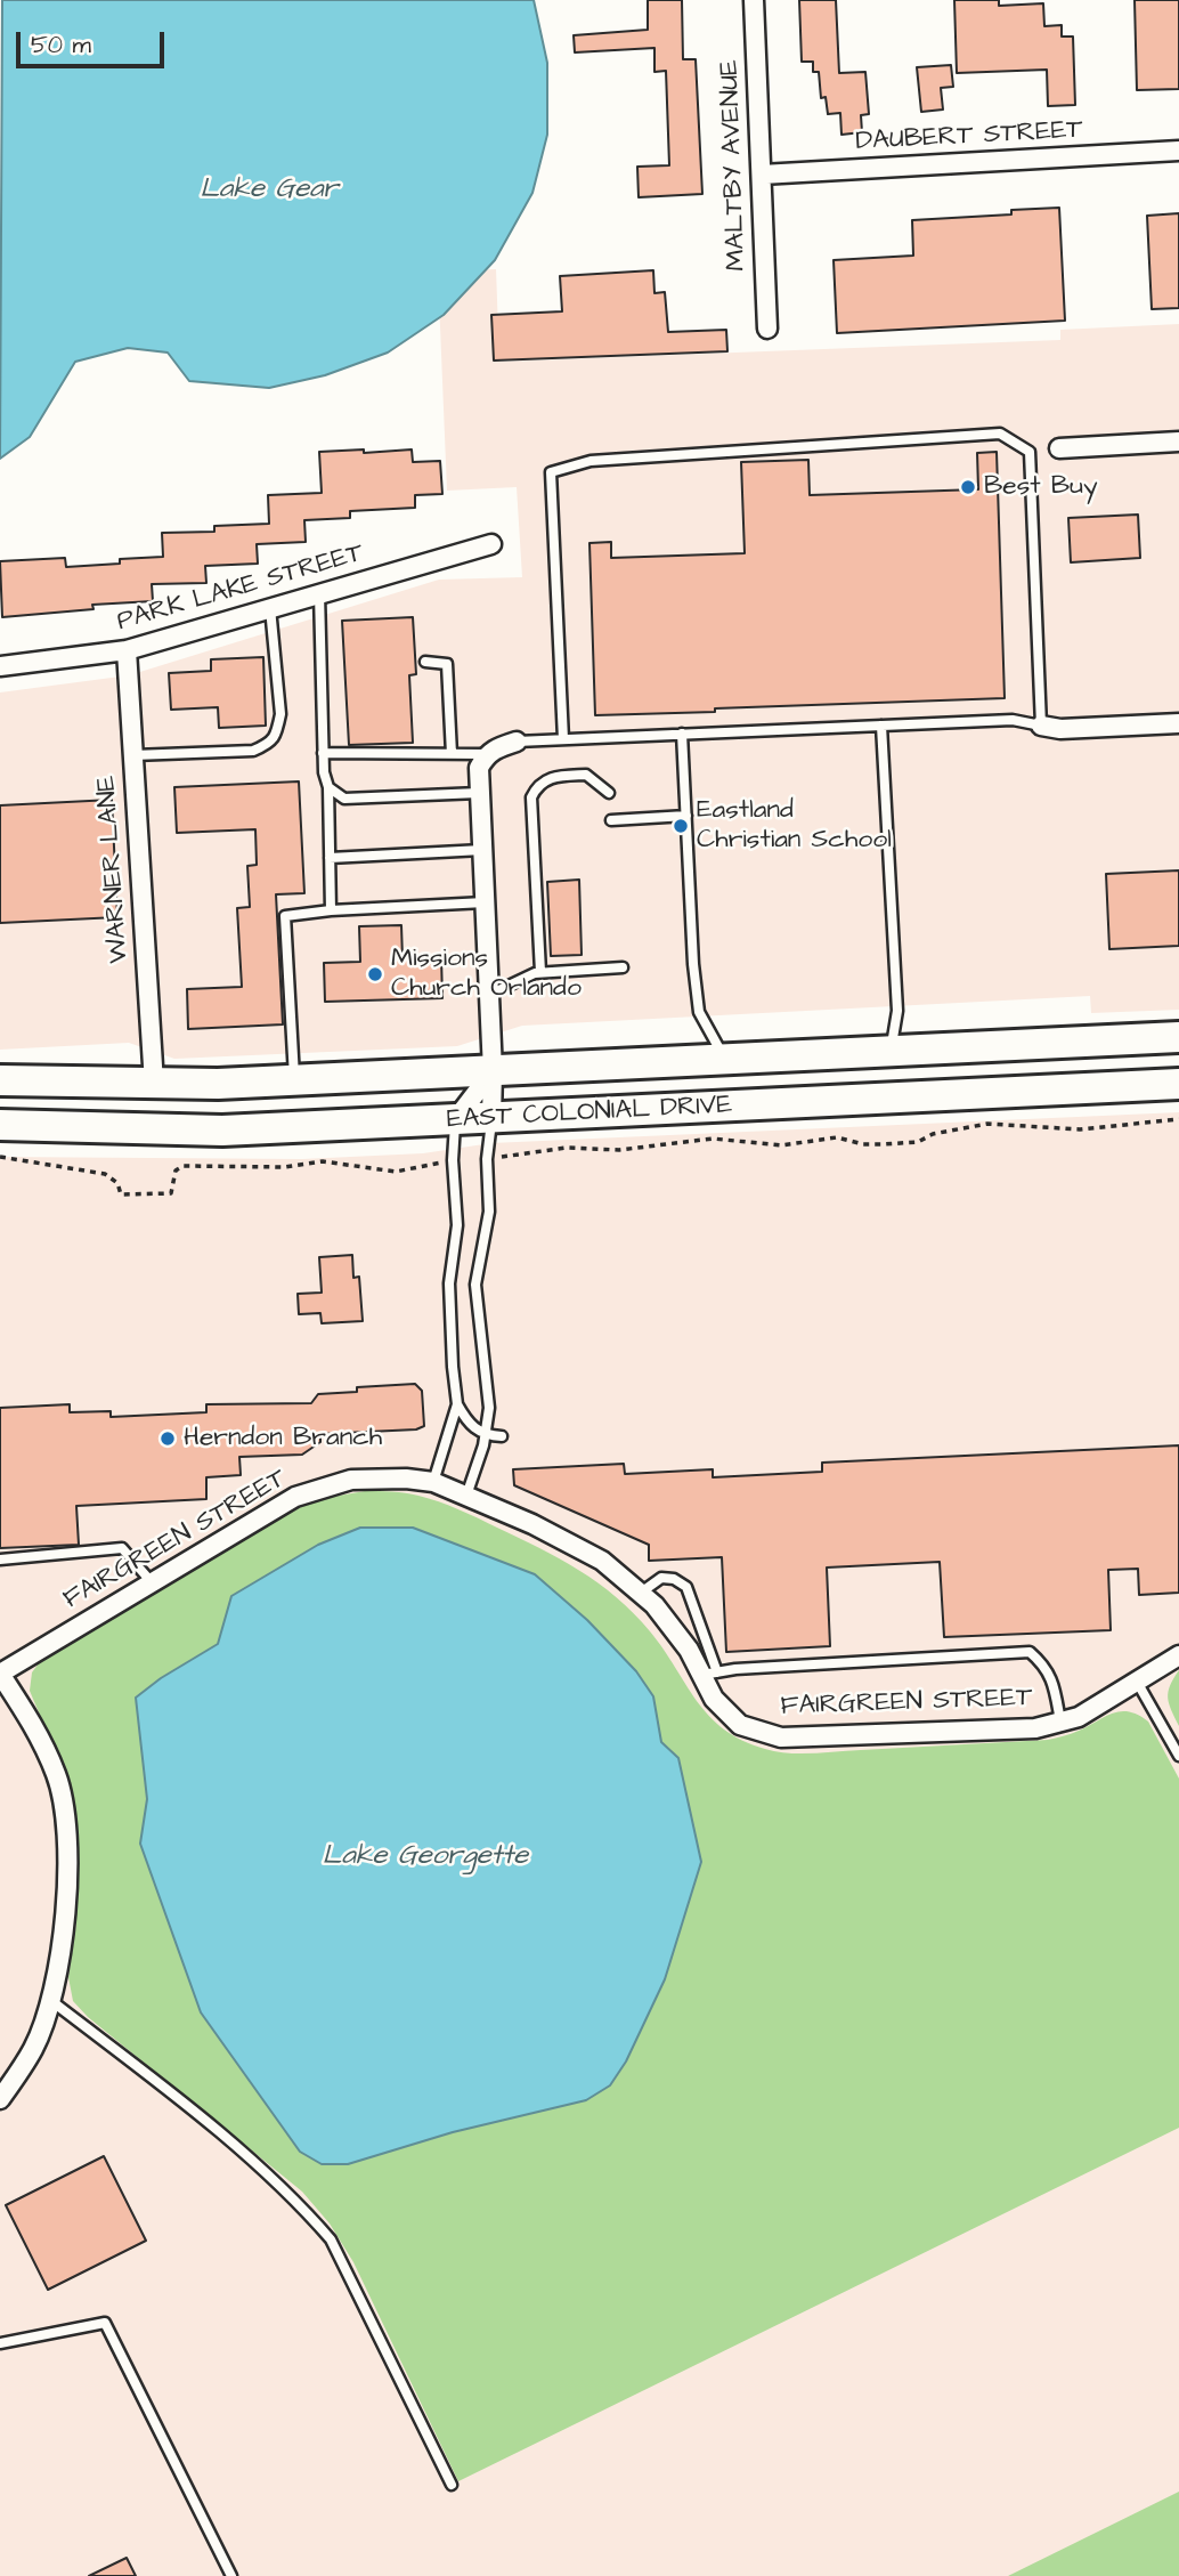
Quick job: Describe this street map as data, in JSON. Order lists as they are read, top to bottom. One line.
{"streets":{"highway":["EAST COLONIAL DRIVE"],"street":["DAUBERT STREET","MALTBY AVENUE","PARK LAKE STREET","WARNER LANE","FAIRGREEN STREET"]},"crossings":[["DAUBERT STREET","MALTBY AVENUE"],["PARK LAKE STREET","WARNER LANE"],["WARNER LANE","EAST COLONIAL DRIVE"]],"water":["Lake Gear","Lake Georgette"],"places":["Best Buy","Eastland Christian School","Missions Church Orlando","Herndon Branch"],"scale_bar":"50 m"}
